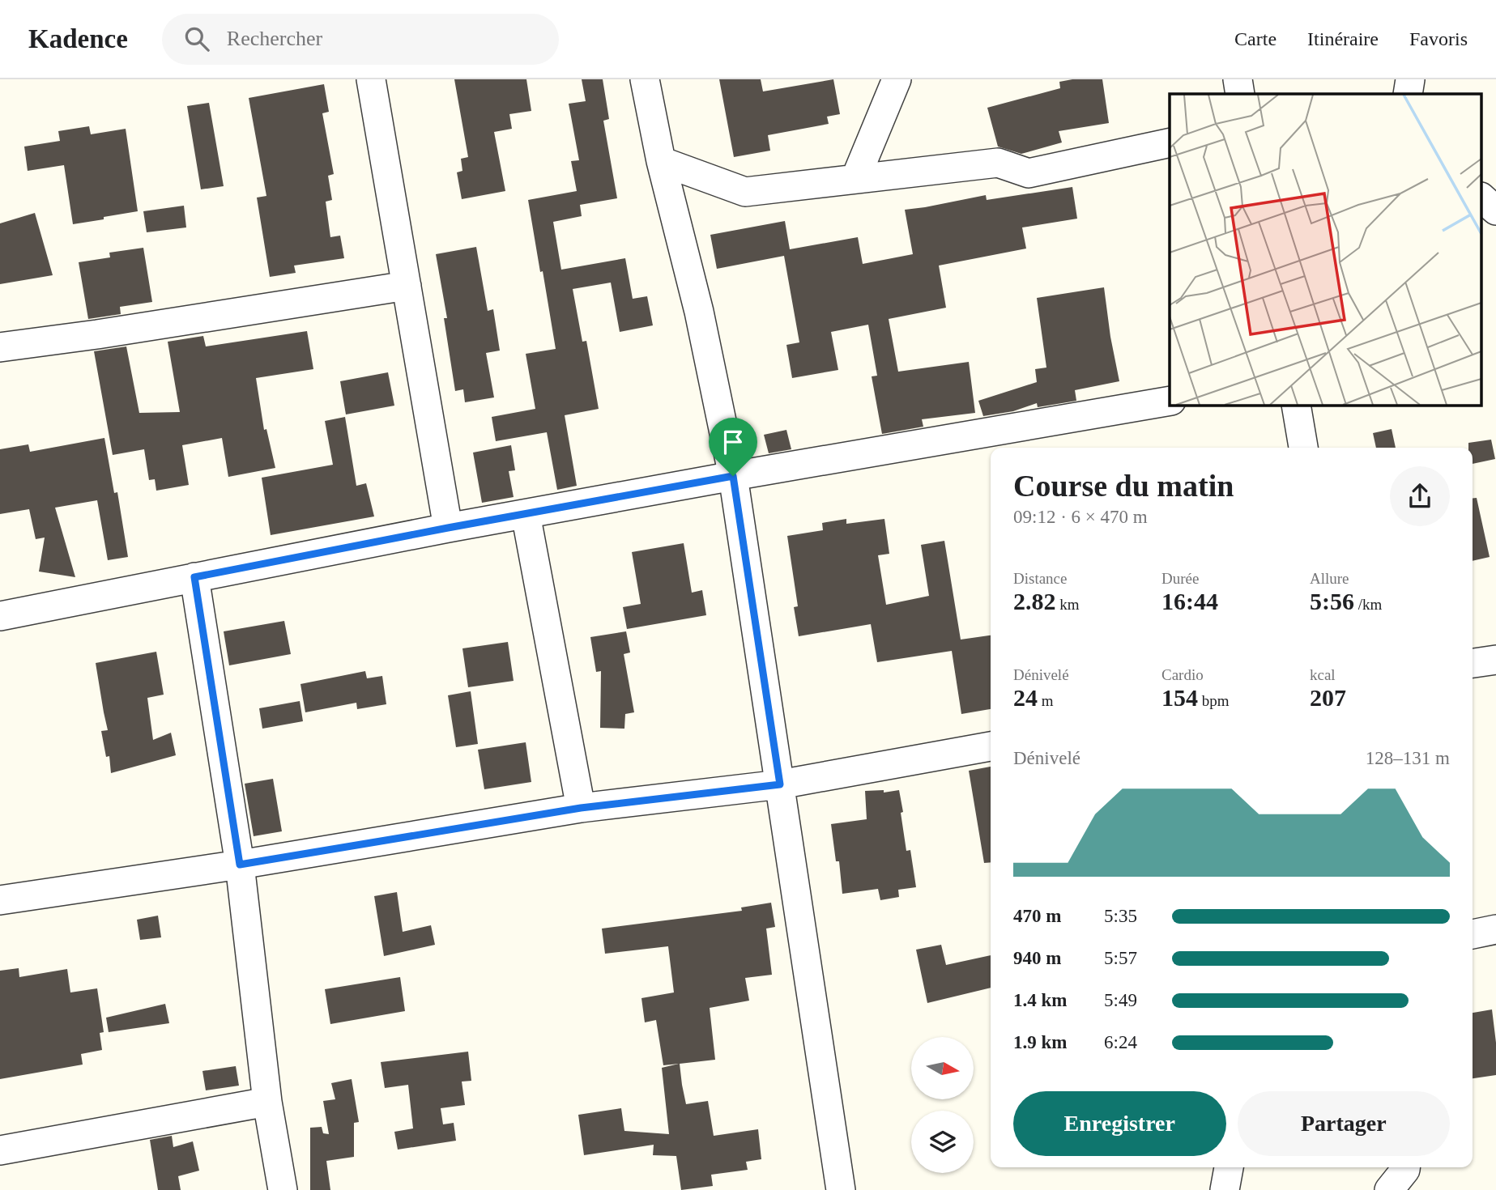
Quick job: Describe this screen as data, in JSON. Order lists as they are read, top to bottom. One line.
{"north":"right","page":{"header":"Kadence","search":"Rechercher","nav":["Carte","Itinéraire","Favoris"],"heading":["Course du matin","09:12 · 6 × 470 m"],"stats":[["Distance","2.82 km"],["Durée","16:44"],["Allure","5:56 /km"],["Dénivelé","24 m"],["Cardio","154 bpm"],["kcal","207"]],"chart":["Dénivelé","128–131 m"],"list":[{"name":"470 m","note":"5:35"},{"name":"940 m","note":"5:57"},{"name":"1.4 km","note":"5:49"},{"name":"1.9 km","note":"6:24"}],"buttons":["Enregistrer","Partager"]}}
